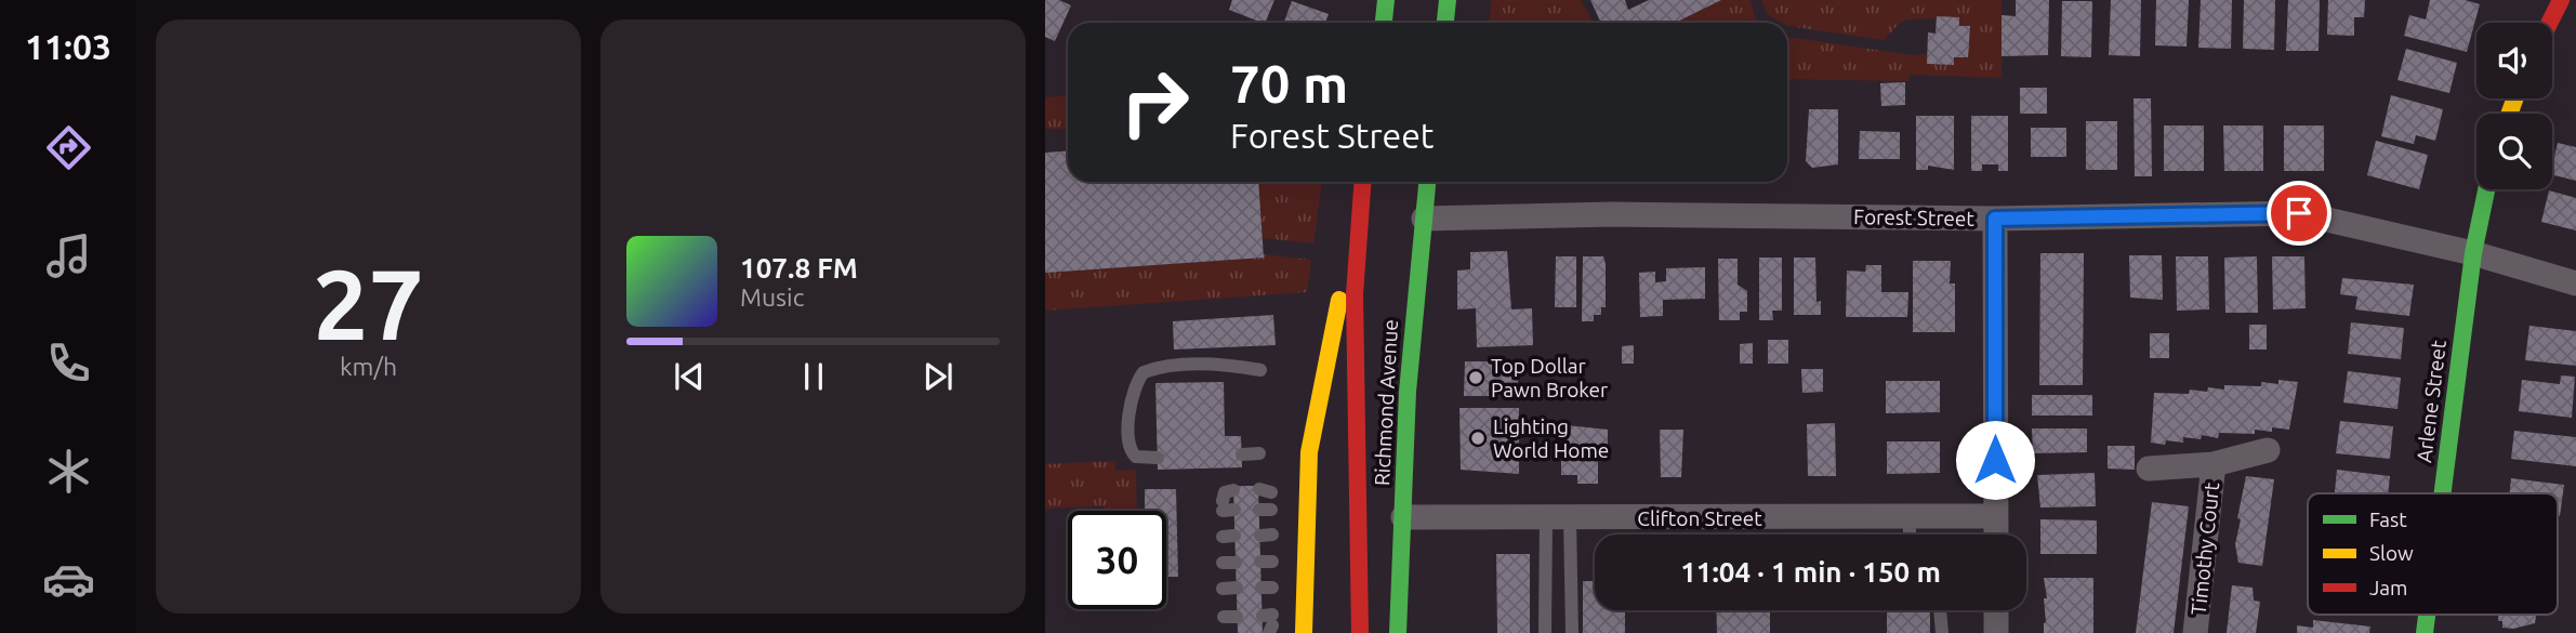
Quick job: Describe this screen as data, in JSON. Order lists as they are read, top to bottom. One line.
{"streets":{"main road":["Arlene Street","Richmond Avenue"],"street":["Forest Street","Clifton Street","Timothy Court"]},"crossings":[["Forest Street","Arlene Street"],["Forest Street","Richmond Avenue"],["Richmond Avenue","Clifton Street"]],"places":["Top Dollar Pawn Broker","Lighting World Home"],"legend":["Fast","Slow","Jam"],"page":{"tabs":"11:03","tile":["27","km/h"],"turn":["70 m","Forest Street"],"song":["107.8 FM","Music"],"limit":"30","trip":"11:04 · 1 min · 150 m"}}
